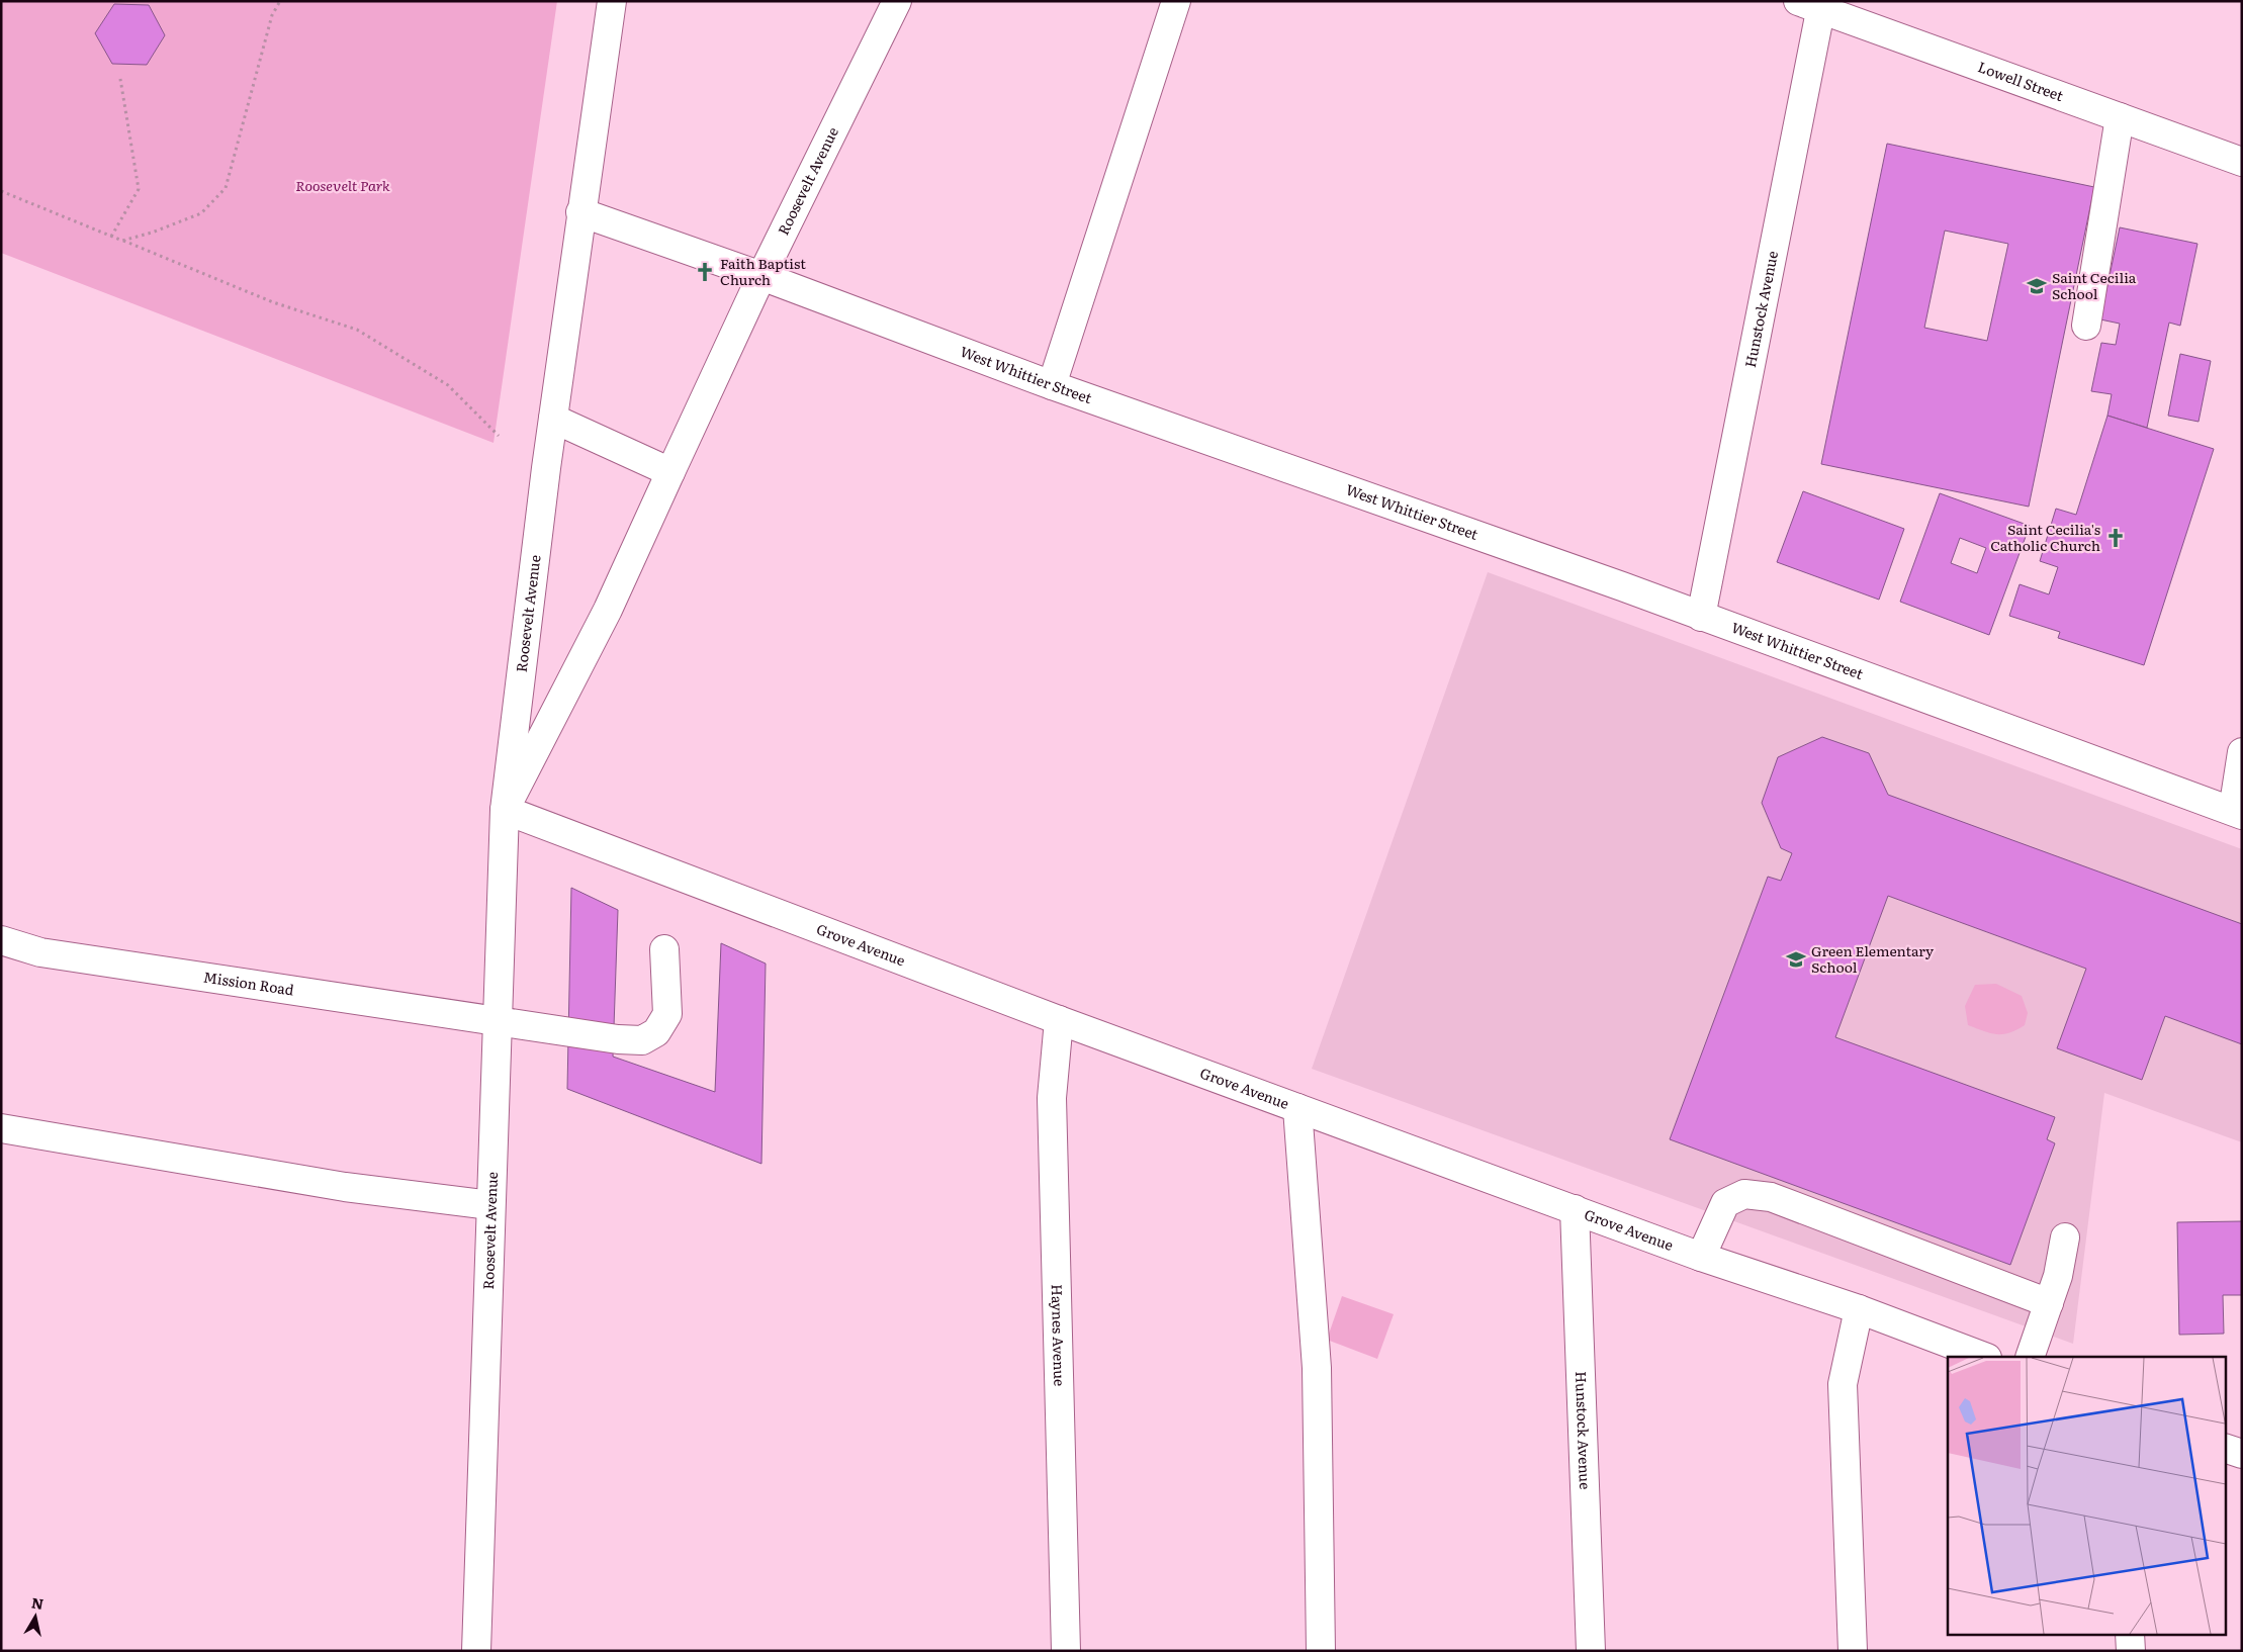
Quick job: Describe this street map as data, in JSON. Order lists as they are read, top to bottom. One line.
{"streets":{"street":["Lowell Street","Roosevelt Avenue","Hunstock Avenue","West Whittier Street","Grove Avenue","Mission Road","Haynes Avenue"]},"crossings":[["Lowell Street","Hunstock Avenue"],["Roosevelt Avenue","West Whittier Street"],["Roosevelt Avenue","Grove Avenue"],["Roosevelt Avenue","Mission Road"],["Hunstock Avenue","West Whittier Street"],["Hunstock Avenue","Grove Avenue"],["Grove Avenue","Haynes Avenue"]],"parks":["Roosevelt Park"],"places":{"church":["Faith Baptist Church","Saint Cecilia's Catholic Church"],"school or university":["Saint Cecilia School","Green Elementary School"]},"north":"top"}
